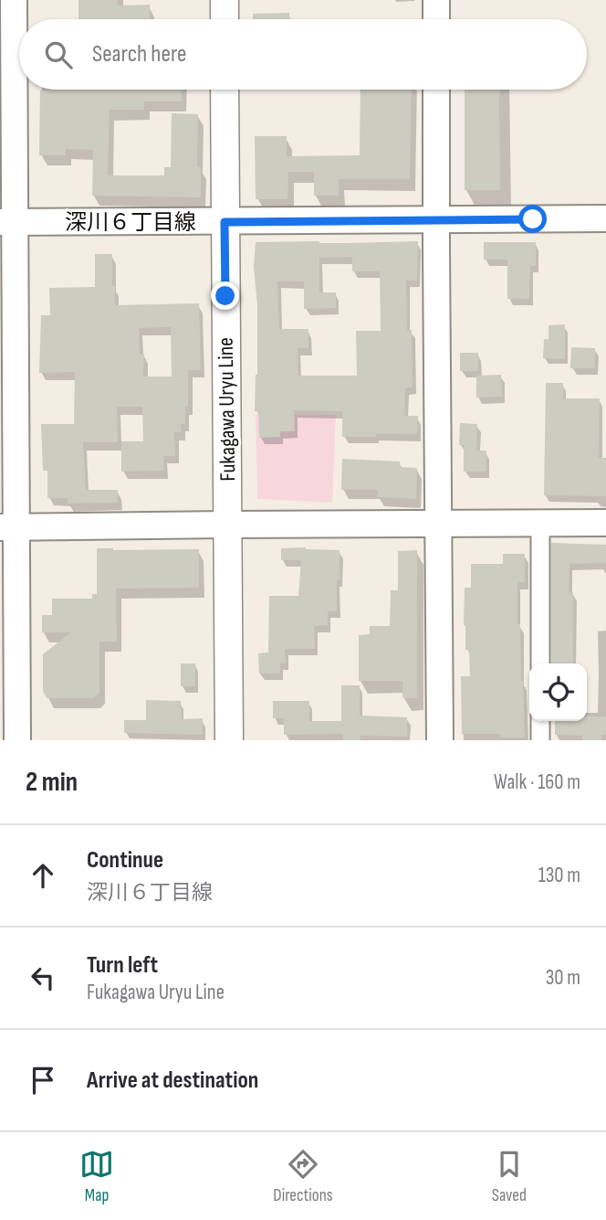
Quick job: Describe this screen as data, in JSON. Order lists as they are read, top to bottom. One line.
{"streets":{"main road":["Fukagawa Uryu Line"],"street":["深川６丁目線"]},"crossings":[["深川６丁目線","Fukagawa Uryu Line"]],"page":{"search":"Search here","heading":["2 min","Walk · 160 m"],"list":[["Continue","深川６丁目線","130 m"],["Turn left","Fukagawa Uryu Line","30 m"],"Arrive at destination"],"nav":["Map","Directions","Saved"]}}
